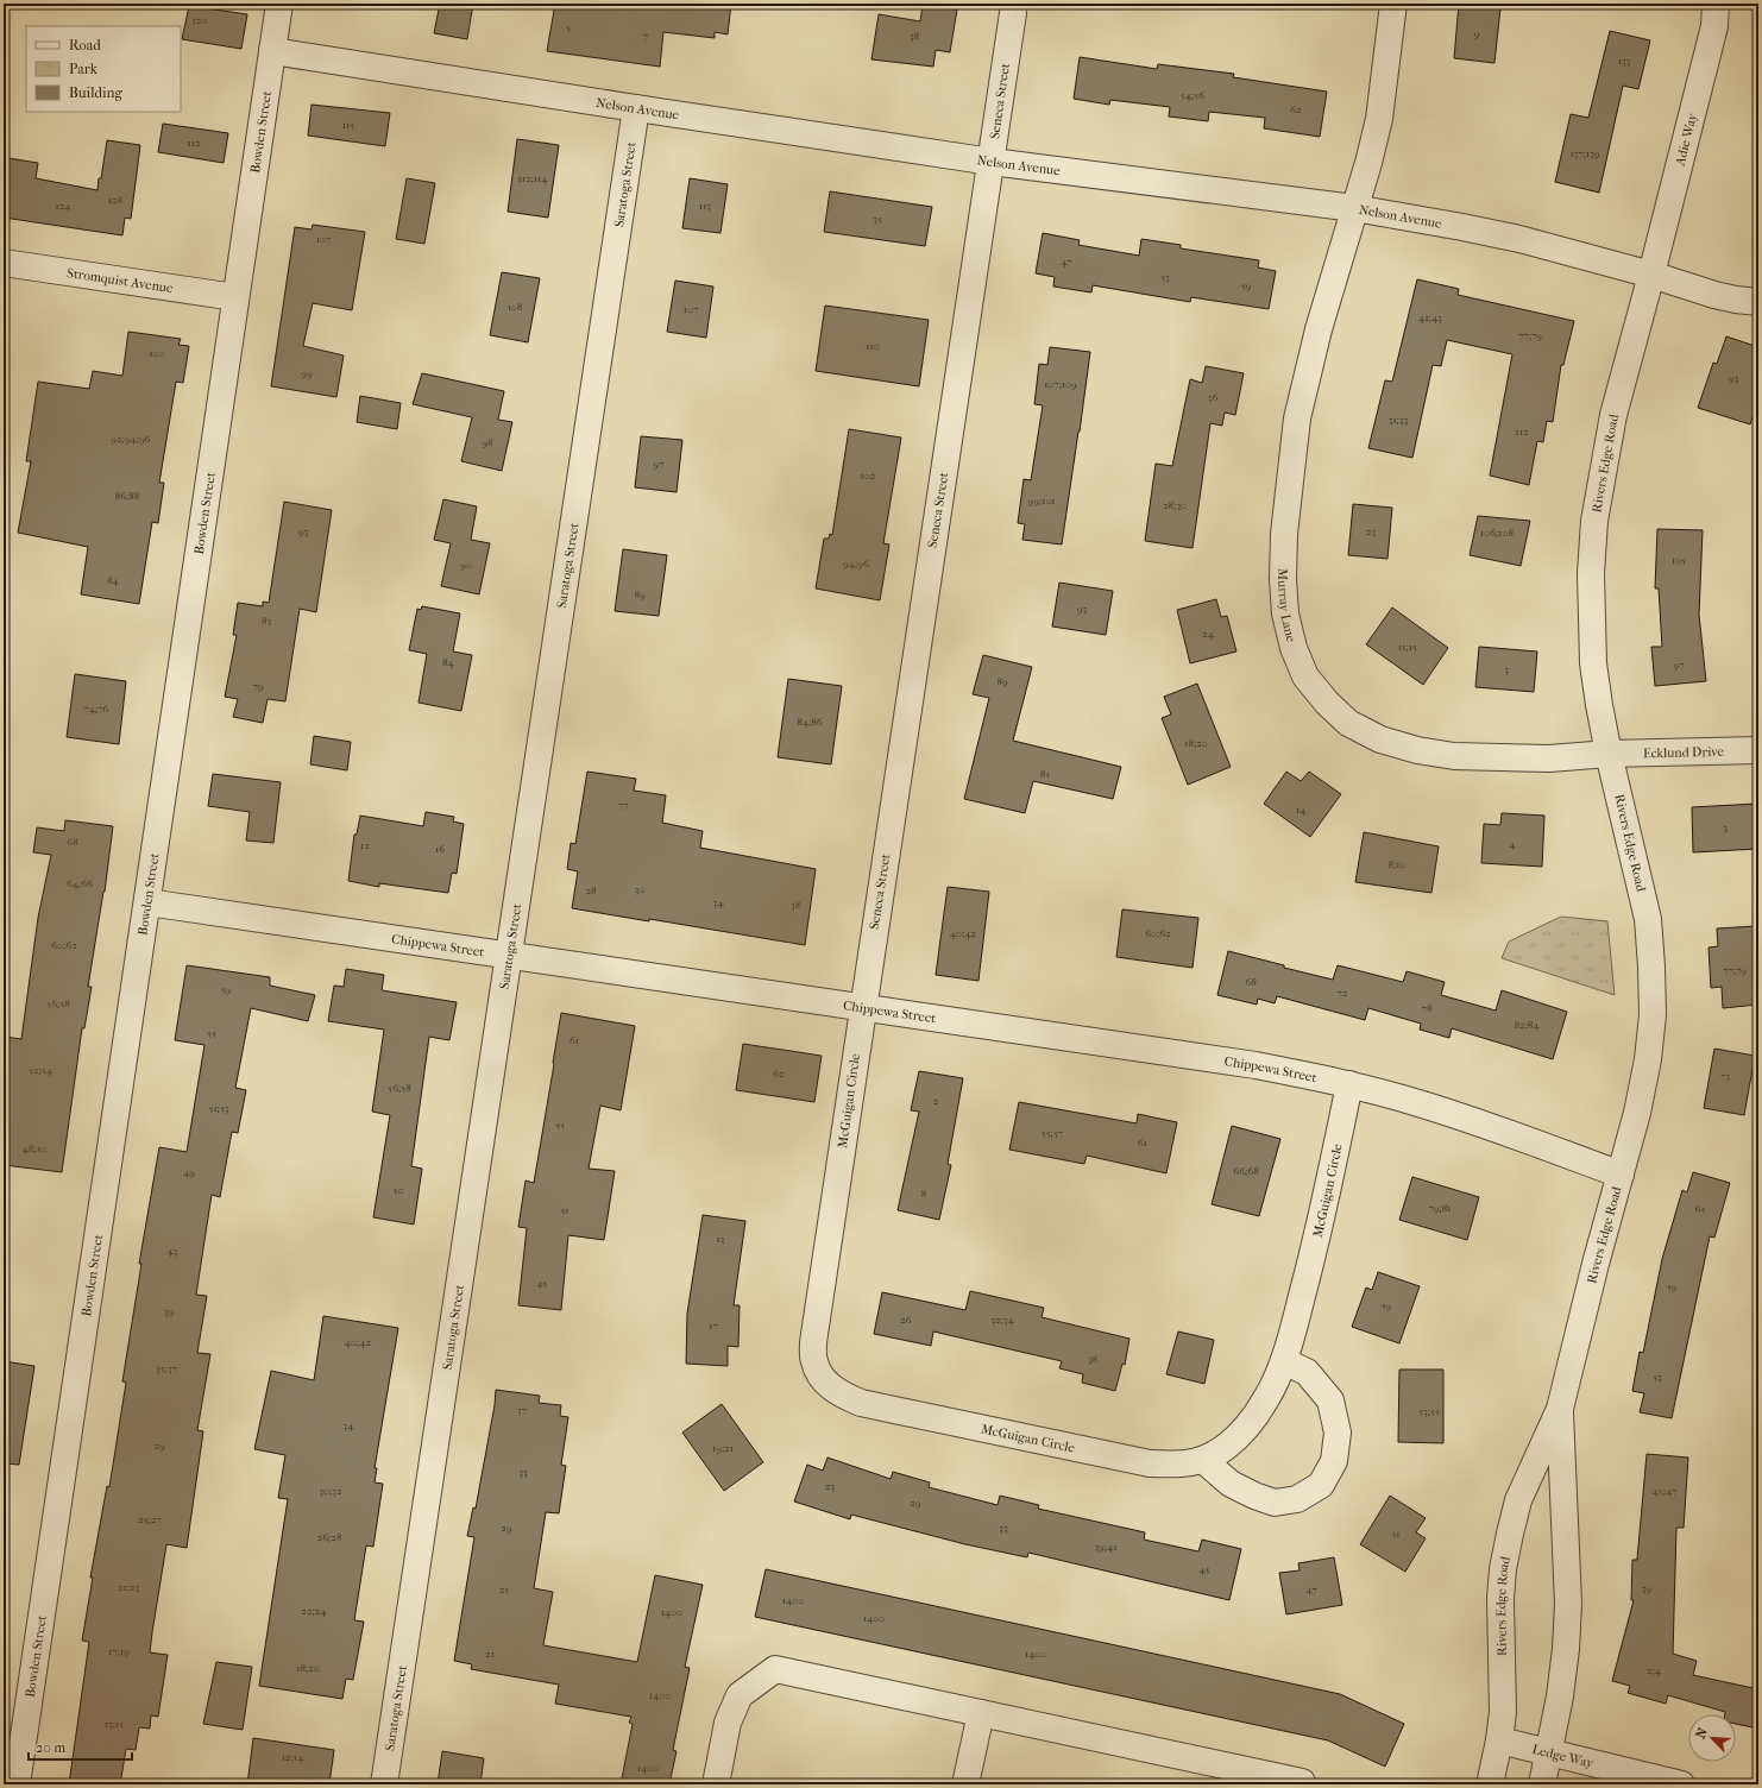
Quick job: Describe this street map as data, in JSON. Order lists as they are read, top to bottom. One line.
{"streets":{"street":["Seneca Street","Nelson Avenue","Bowden Street","Adie Way","Saratoga Street","Stromquist Avenue","Rivers Edge Road","Murray Lane","Ecklund Drive","Chippewa Street","McGuigan Circle","Ledge Way"]},"crossings":[["Seneca Street","Nelson Avenue"],["Seneca Street","Chippewa Street"],["Seneca Street","McGuigan Circle"],["Nelson Avenue","Bowden Street"],["Nelson Avenue","Adie Way"],["Nelson Avenue","Saratoga Street"],["Nelson Avenue","Rivers Edge Road"],["Nelson Avenue","Murray Lane"],["Bowden Street","Stromquist Avenue"],["Bowden Street","Chippewa Street"],["Adie Way","Rivers Edge Road"],["Saratoga Street","Chippewa Street"],["Rivers Edge Road","Murray Lane"],["Rivers Edge Road","Ecklund Drive"],["Rivers Edge Road","Chippewa Street"],["Rivers Edge Road","Ledge Way"],["Murray Lane","Ecklund Drive"],["Chippewa Street","McGuigan Circle"]],"house_numbers":["120","5","9","7","38","133","54;56","62","115","112","137;139","112;114","128","124","113","35","107","47","53","59","108","107","41;43","77;79","110","100","99","93","107;109","36","31;33","112","92;94;96","98","97","102","86;88","99;101","28;30","93","23","106;108","105","94;96","90","84","89","93","83","24","11;15","84","97","3","89","79","74;76","84;86","18;20","85","77","14","3","68","4","12","16","8;10","64;66","30","28","34","38","40;42","60;62","60;62","77;79","68","59","72","56;58","78","82;84","55","61","52;54","62","73","56;58","2","51;53","55","55;57","61","48;50","66;68","49","50","8","79;81","65","51","13","43","45","59","59","39","26","32;34","17","40;42","38","35;37","53","37","53;55","34","29","19;21","33","23","30;32","45;47","29","25;27","29","33","51","26;28","39;41","45","21;23","39","25","47","1400","22;24","1400","1400","17;19","21","1400","18;20","2;4","1400","13;15","12;14","1400"],"legend":["Road","Park","Building"],"scale_bar":"20 m","north":"top left"}
